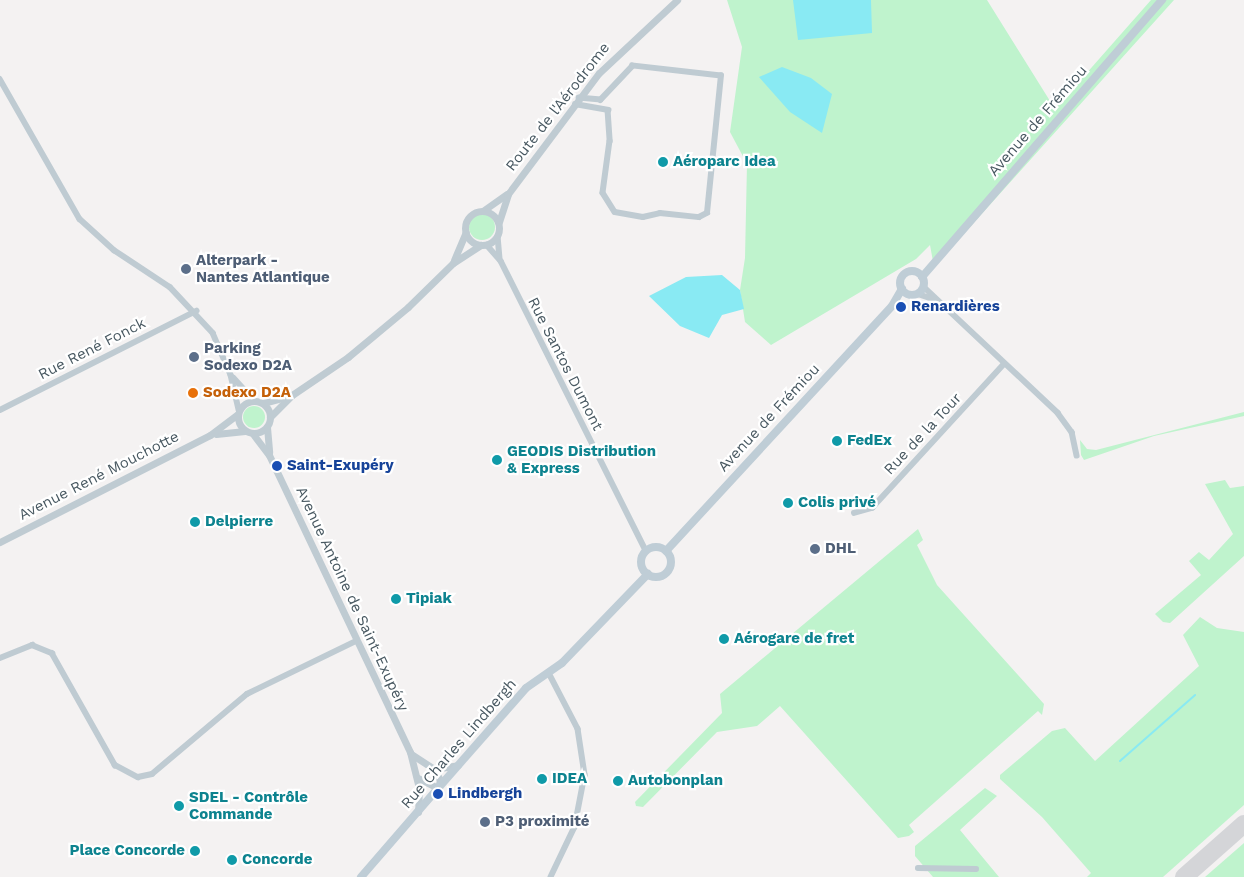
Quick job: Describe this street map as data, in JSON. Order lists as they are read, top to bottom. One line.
{"streets":{"main road":["Avenue de Frémiou","Rue Charles Lindbergh"],"street":["Route de l'Aérodrome","Rue René Fonck","Rue Santos Dumont","Rue de la Tour","Avenue René Mouchotte","Avenue Antoine de Saint-Exupéry"]},"crossings":[["Route de l'Aérodrome","Rue Santos Dumont"],["Avenue de Frémiou","Rue Santos Dumont"],["Avenue de Frémiou","Rue Charles Lindbergh"],["Rue Santos Dumont","Rue Charles Lindbergh"],["Avenue René Mouchotte","Avenue Antoine de Saint-Exupéry"],["Avenue Antoine de Saint-Exupéry","Rue Charles Lindbergh"]],"places":["Aéroparc Idea","Alterpark - Nantes Atlantique","Renardières","Parking Sodexo D2A","Sodexo D2A","FedEx","GEODIS Distribution & Express","Saint-Exupéry","Colis privé","Delpierre","DHL","Tipiak","Aérogare de fret","IDEA","Autobonplan","Lindbergh","SDEL - Contrôle Commande","P3 proximité","Place Concorde","Concorde"]}
